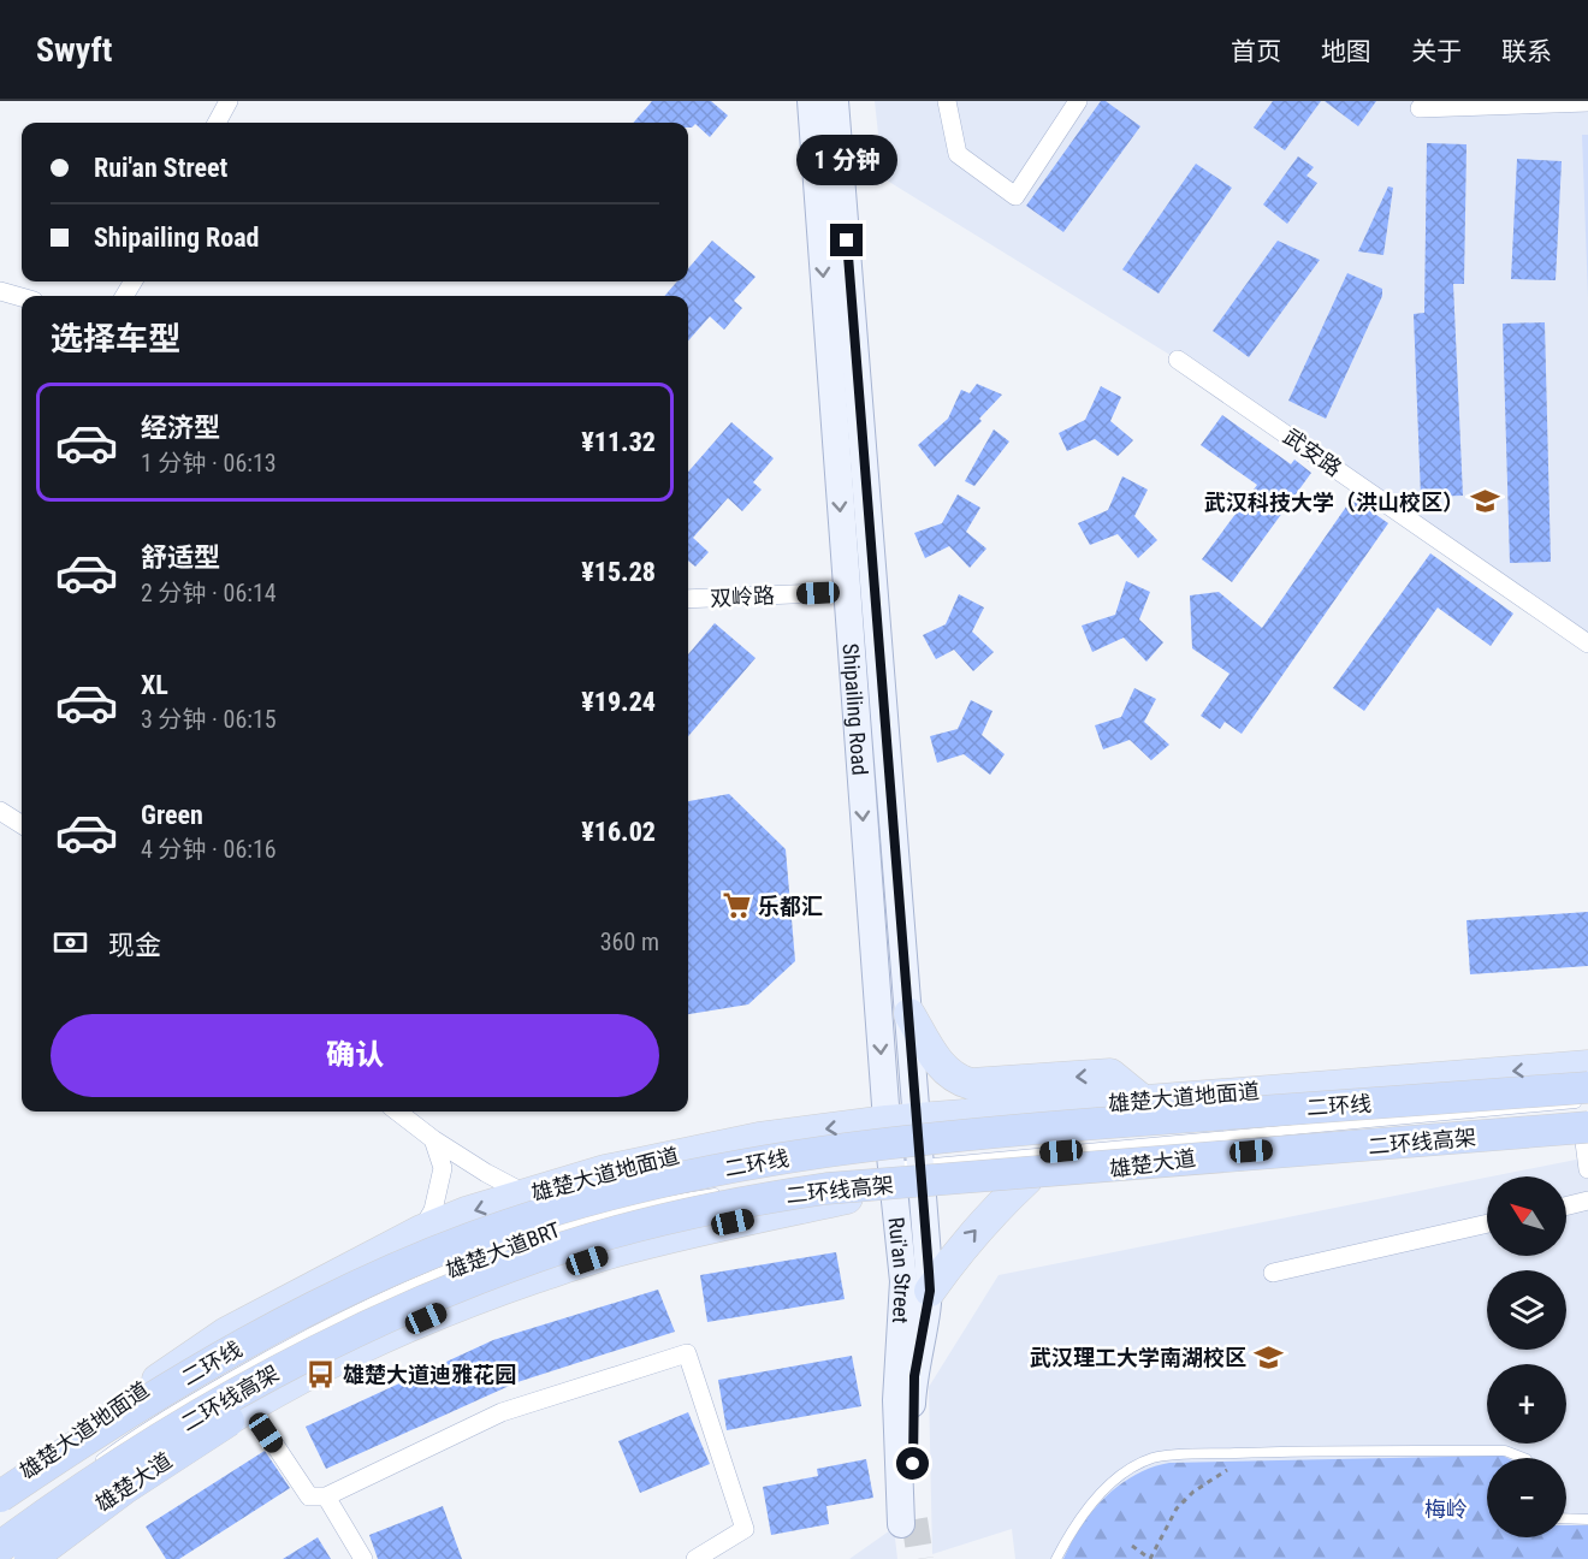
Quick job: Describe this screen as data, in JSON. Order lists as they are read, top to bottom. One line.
{"streets":{"highway":["二环线","二环线高架"],"main road":["Shipailing Road","雄楚大道地面道","雄楚大道","Rui'an Street"],"street":["武安路","双岭路"],"lane":["雄楚大道BRT"]},"crossings":[["双岭路","Shipailing Road"],["Shipailing Road","雄楚大道地面道"],["Shipailing Road","二环线高架"],["Shipailing Road","雄楚大道"],["Shipailing Road","Rui'an Street"],["雄楚大道地面道","Rui'an Street"],["二环线高架","雄楚大道"],["二环线高架","Rui'an Street"],["雄楚大道","Rui'an Street"]],"one_way":["雄楚大道地面道"],"parks":["梅岭"],"places":{"school or university":["武汉科技大学（洪山校区）","武汉理工大学南湖校区"],"supermarket":["乐都汇"],"bus stop":["雄楚大道迪雅花园"]},"north":"top left","page":{"header":"Swyft","nav":["首页","地图","关于","联系"],"banner":["Rui'an Street","Shipailing Road"],"bubble":"1 分钟","heading":"选择车型","list":[{"name":"经济型","note":"1 分钟 · 06:13","value":"¥11.32"},{"name":"舒适型","note":"2 分钟 · 06:14","value":"¥15.28"},{"name":"XL","note":"3 分钟 · 06:15","value":"¥19.24"},{"name":"Green","note":"4 分钟 · 06:16","value":"¥16.02"}],"pay":["现金","360 m"],"buttons":"确认","map_buttons":["+","−"]}}
